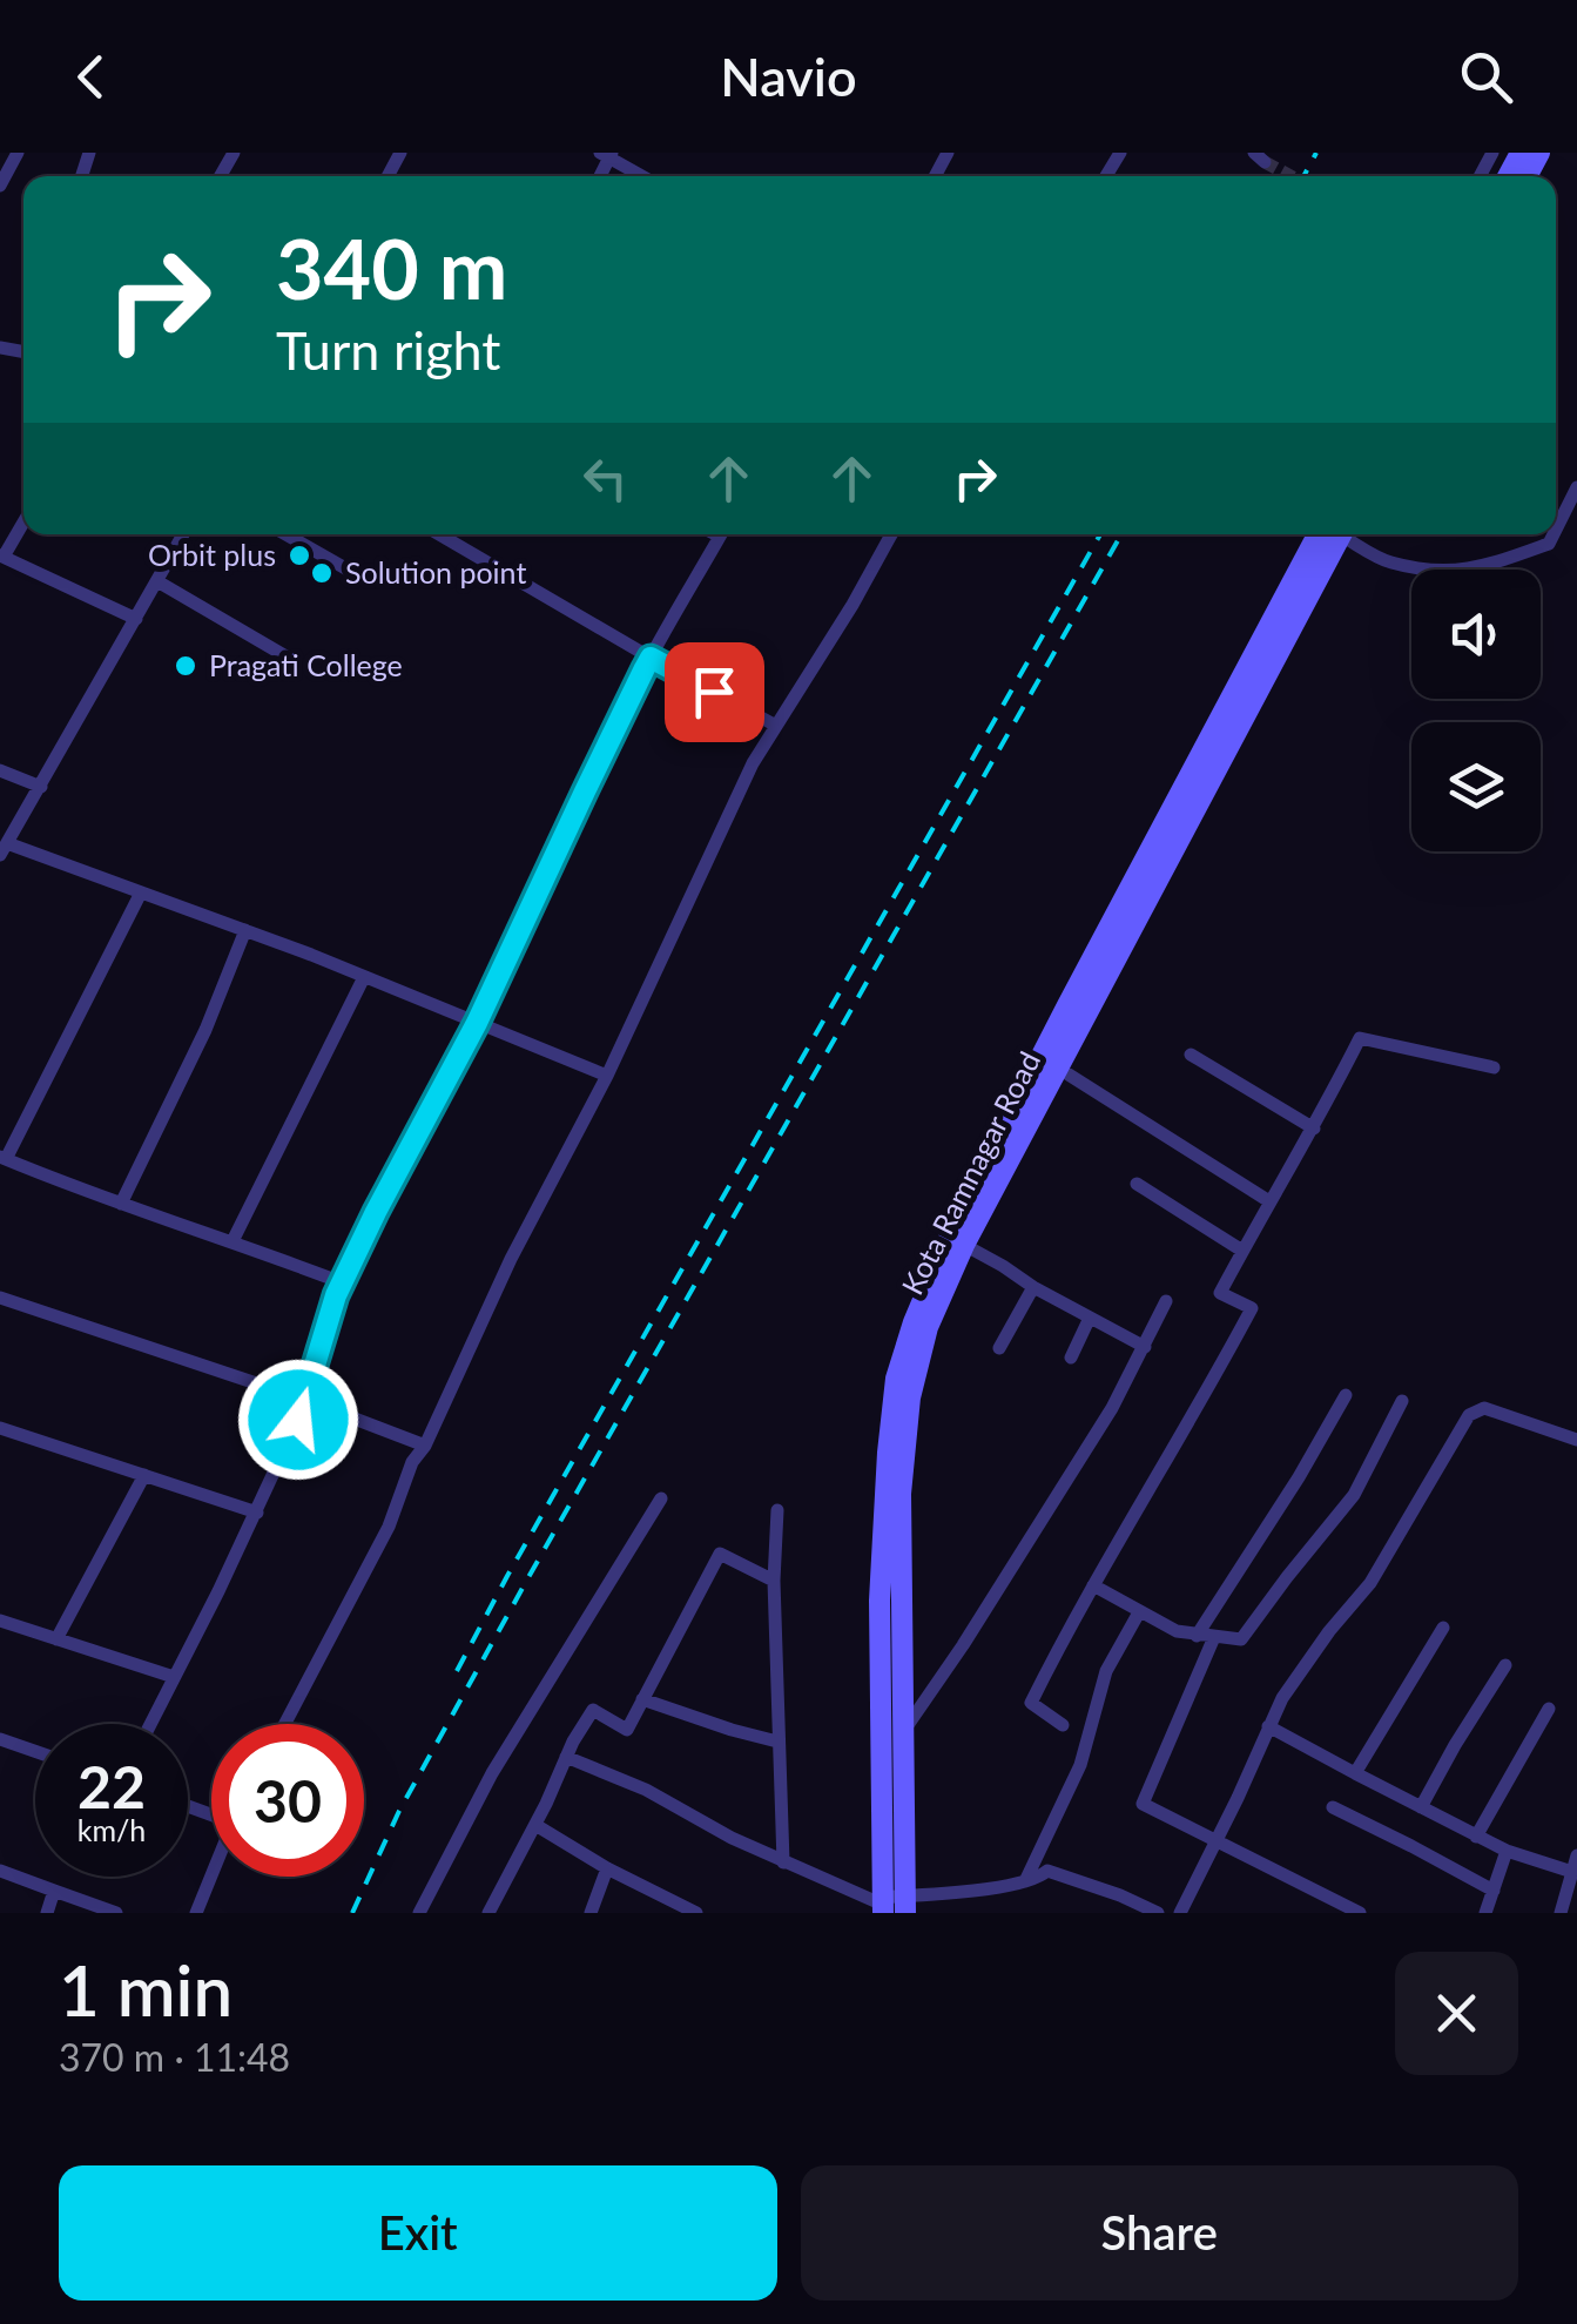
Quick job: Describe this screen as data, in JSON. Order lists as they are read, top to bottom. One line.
{"streets":{"street":["Kota Ramnagar Road"]},"places":["Orbit plus","Solution point","Pragati College"],"page":{"header":"Navio","turn":["340 m","Turn right"],"speed":"22 km/h","limit":"30","heading":["1 min","370 m · 11:48"],"buttons":["Exit","Share"]}}
